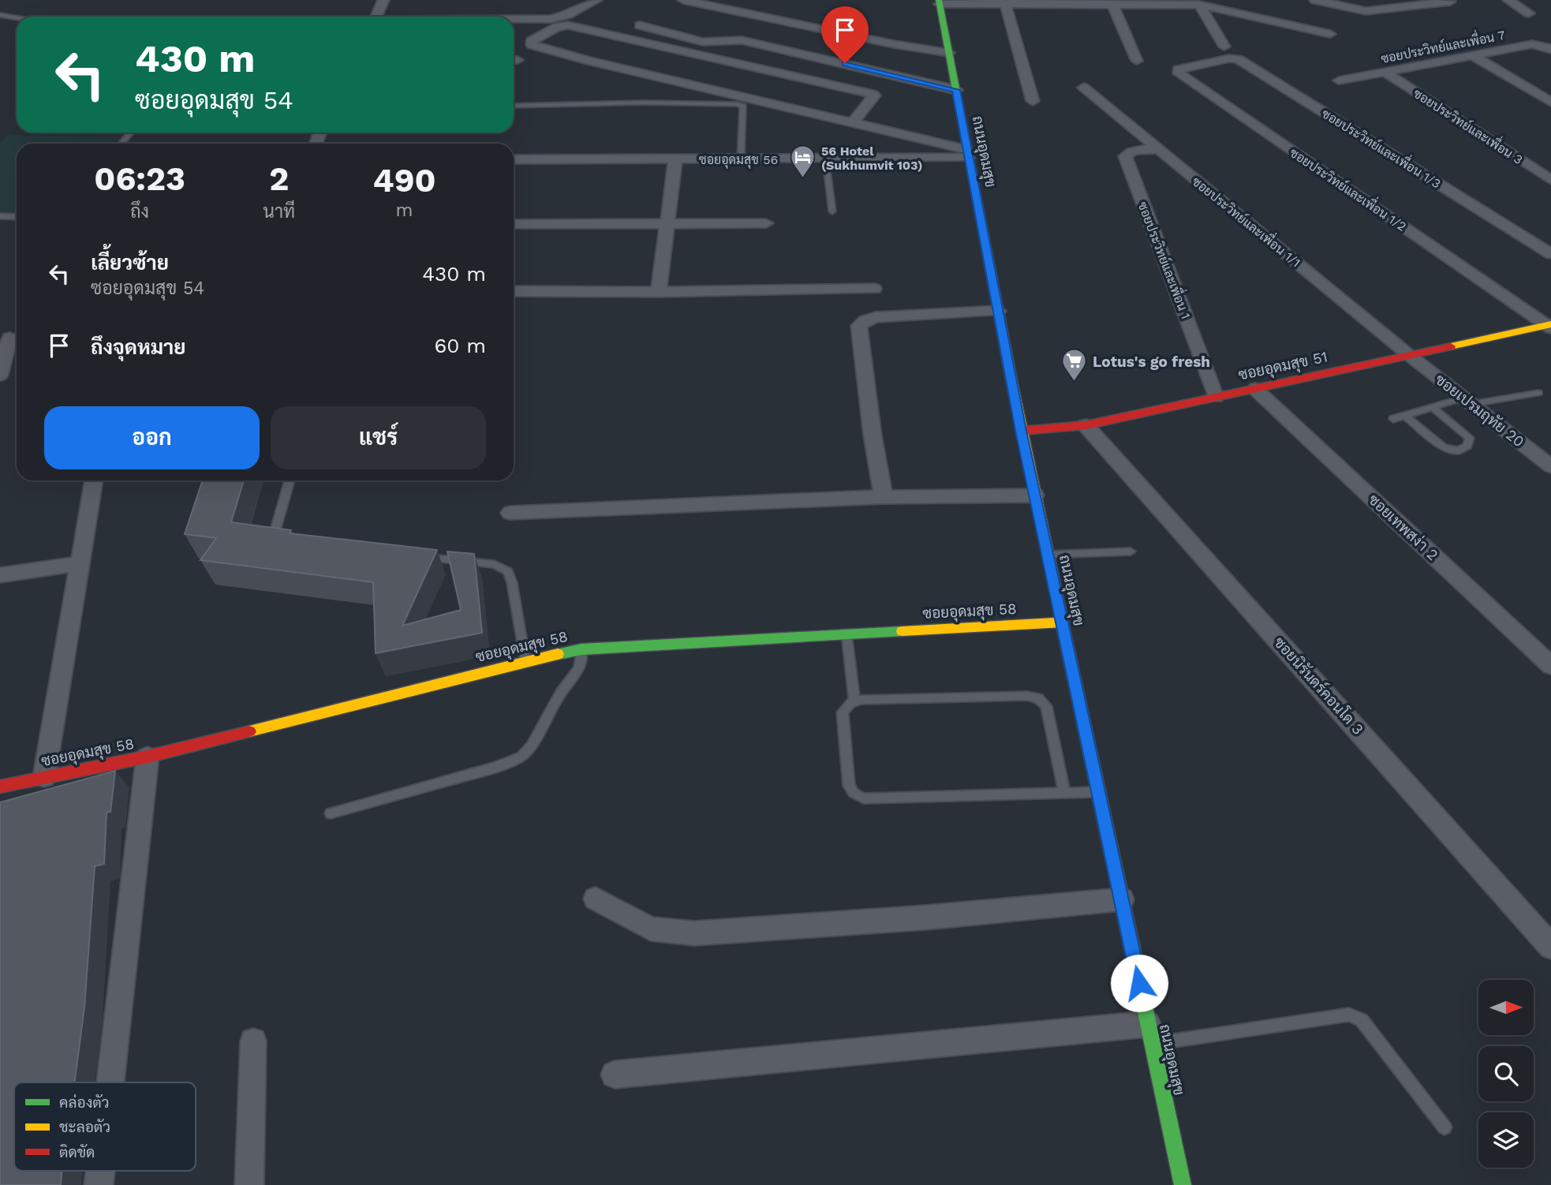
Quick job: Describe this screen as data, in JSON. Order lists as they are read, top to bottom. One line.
{"streets":{"main road":["ถนนอุดมสุข","ซอยอุดมสุข 51","ซอยอุดมสุข 58"],"street":["ซอยประวิทย์และเพื่อน 7","ซอยประวิทย์และเพื่อน 3","ซอยประวิทย์และเพื่อน 1/3","ซอยอุดมสุข 56","ซอยประวิทย์และเพื่อน 1/2","ซอยประวิทย์และเพื่อน 1/1","ซอยประวิทย์และเพื่อน 1","ซอยเปรมฤทัย 20","ซอยเทพสง่า 2","ซอยนิรันดร์คอนโด 3"]},"crossings":[["ซอยประวิทย์และเพื่อน 7","ซอยประวิทย์และเพื่อน 3"],["ซอยประวิทย์และเพื่อน 1/3","ซอยประวิทย์และเพื่อน 1/2"],["ถนนอุดมสุข","ซอยอุดมสุข 56"],["ถนนอุดมสุข","ซอยอุดมสุข 51"],["ถนนอุดมสุข","ซอยอุดมสุข 58"],["ซอยประวิทย์และเพื่อน 1/2","ซอยอุดมสุข 51"],["ซอยประวิทย์และเพื่อน 1/1","ซอยประวิทย์และเพื่อน 1"],["ซอยประวิทย์และเพื่อน 1/1","ซอยอุดมสุข 51"],["ซอยประวิทย์และเพื่อน 1/1","ซอยเปรมฤทัย 20"],["ซอยประวิทย์และเพื่อน 1","ซอยอุดมสุข 51"],["ซอยอุดมสุข 51","ซอยเปรมฤทัย 20"],["ซอยอุดมสุข 51","ซอยเทพสง่า 2"],["ซอยอุดมสุข 51","ซอยนิรันดร์คอนโด 3"]],"places":{"hotel":["56 Hotel (Sukhumvit 103)"],"supermarket":["Lotus's go fresh"]},"legend":["คล่องตัว","ชะลอตัว","ติดขัด"],"north":"right","page":{"turn":["430 m","ซอยอุดมสุข 54"],"eta":["06:23","ถึง","2","นาที","490","m"],"list":[{"name":"เลี้ยวซ้าย","note":"ซอยอุดมสุข 54","value":"430 m"},{"name":"ถึงจุดหมาย","value":"60 m"}],"buttons":["ออก","แชร์"]}}
